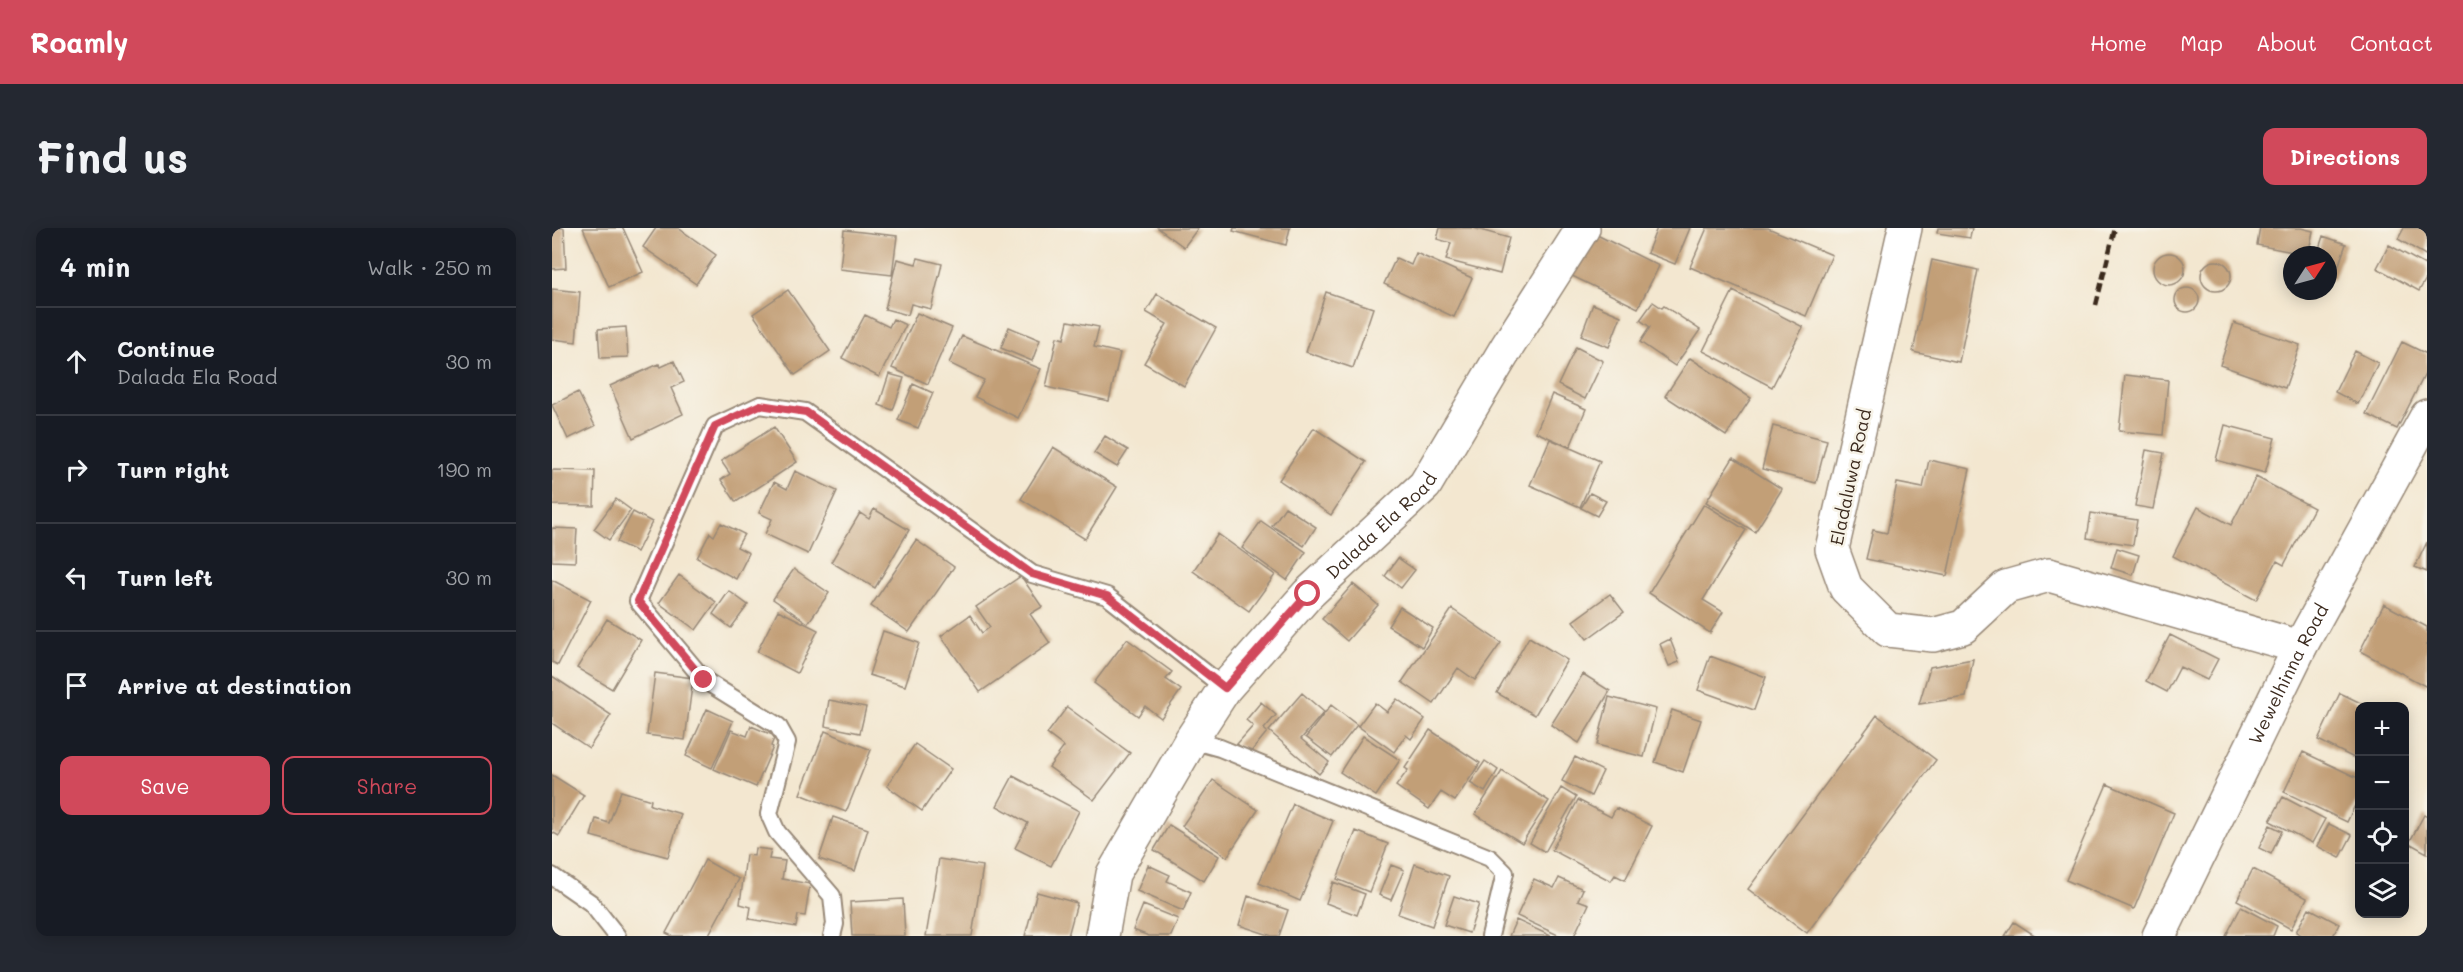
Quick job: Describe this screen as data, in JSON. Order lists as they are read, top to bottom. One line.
{"streets":{"street":["Eladaluwa Road","Dalada Ela Road","Wewelhinna Road"]},"crossings":[["Eladaluwa Road","Wewelhinna Road"]],"north":"top right","page":{"header":"Roamly","nav":["Home","Map","About","Contact"],"buttons":["Directions",["Save","Share"]],"title":"Find us","heading":["4 min","Walk · 250 m"],"list":[["Continue","Dalada Ela Road","30 m"],["Turn right","190 m"],["Turn left","30 m"],"Arrive at destination"],"map_buttons":["+","−"]}}
